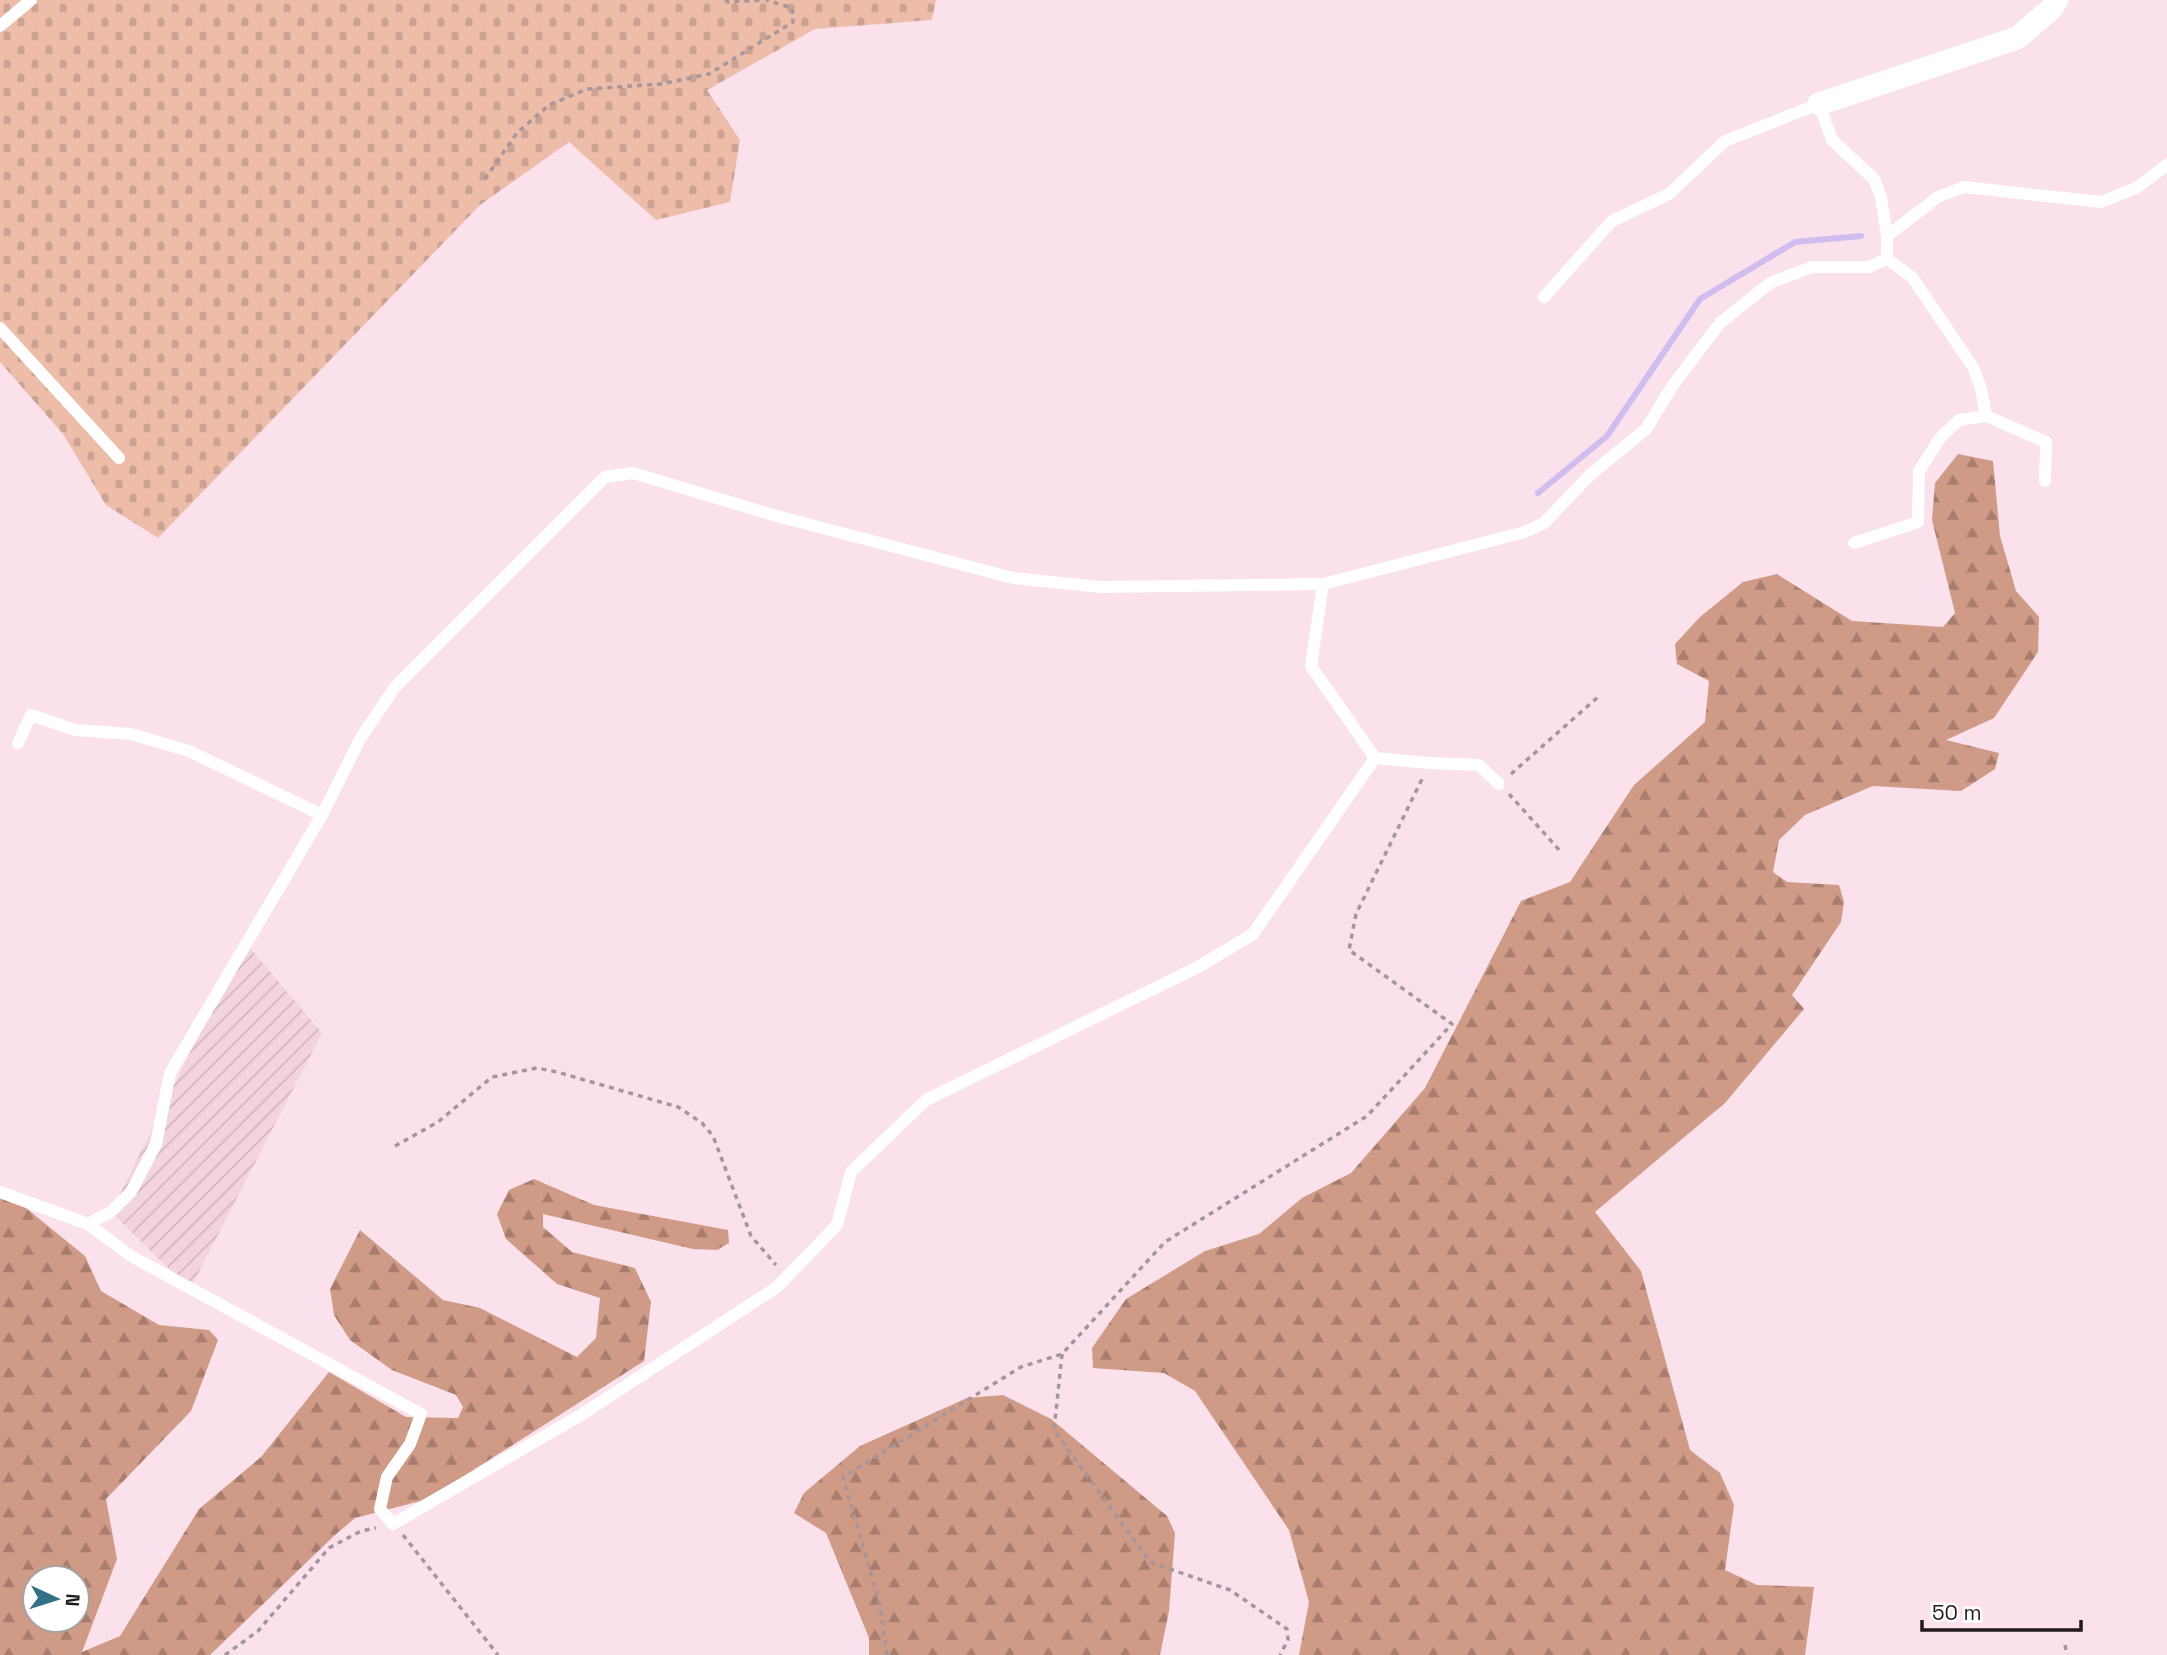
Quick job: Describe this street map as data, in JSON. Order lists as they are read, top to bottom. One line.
{"scale_bar":"50 m","north":"right"}
